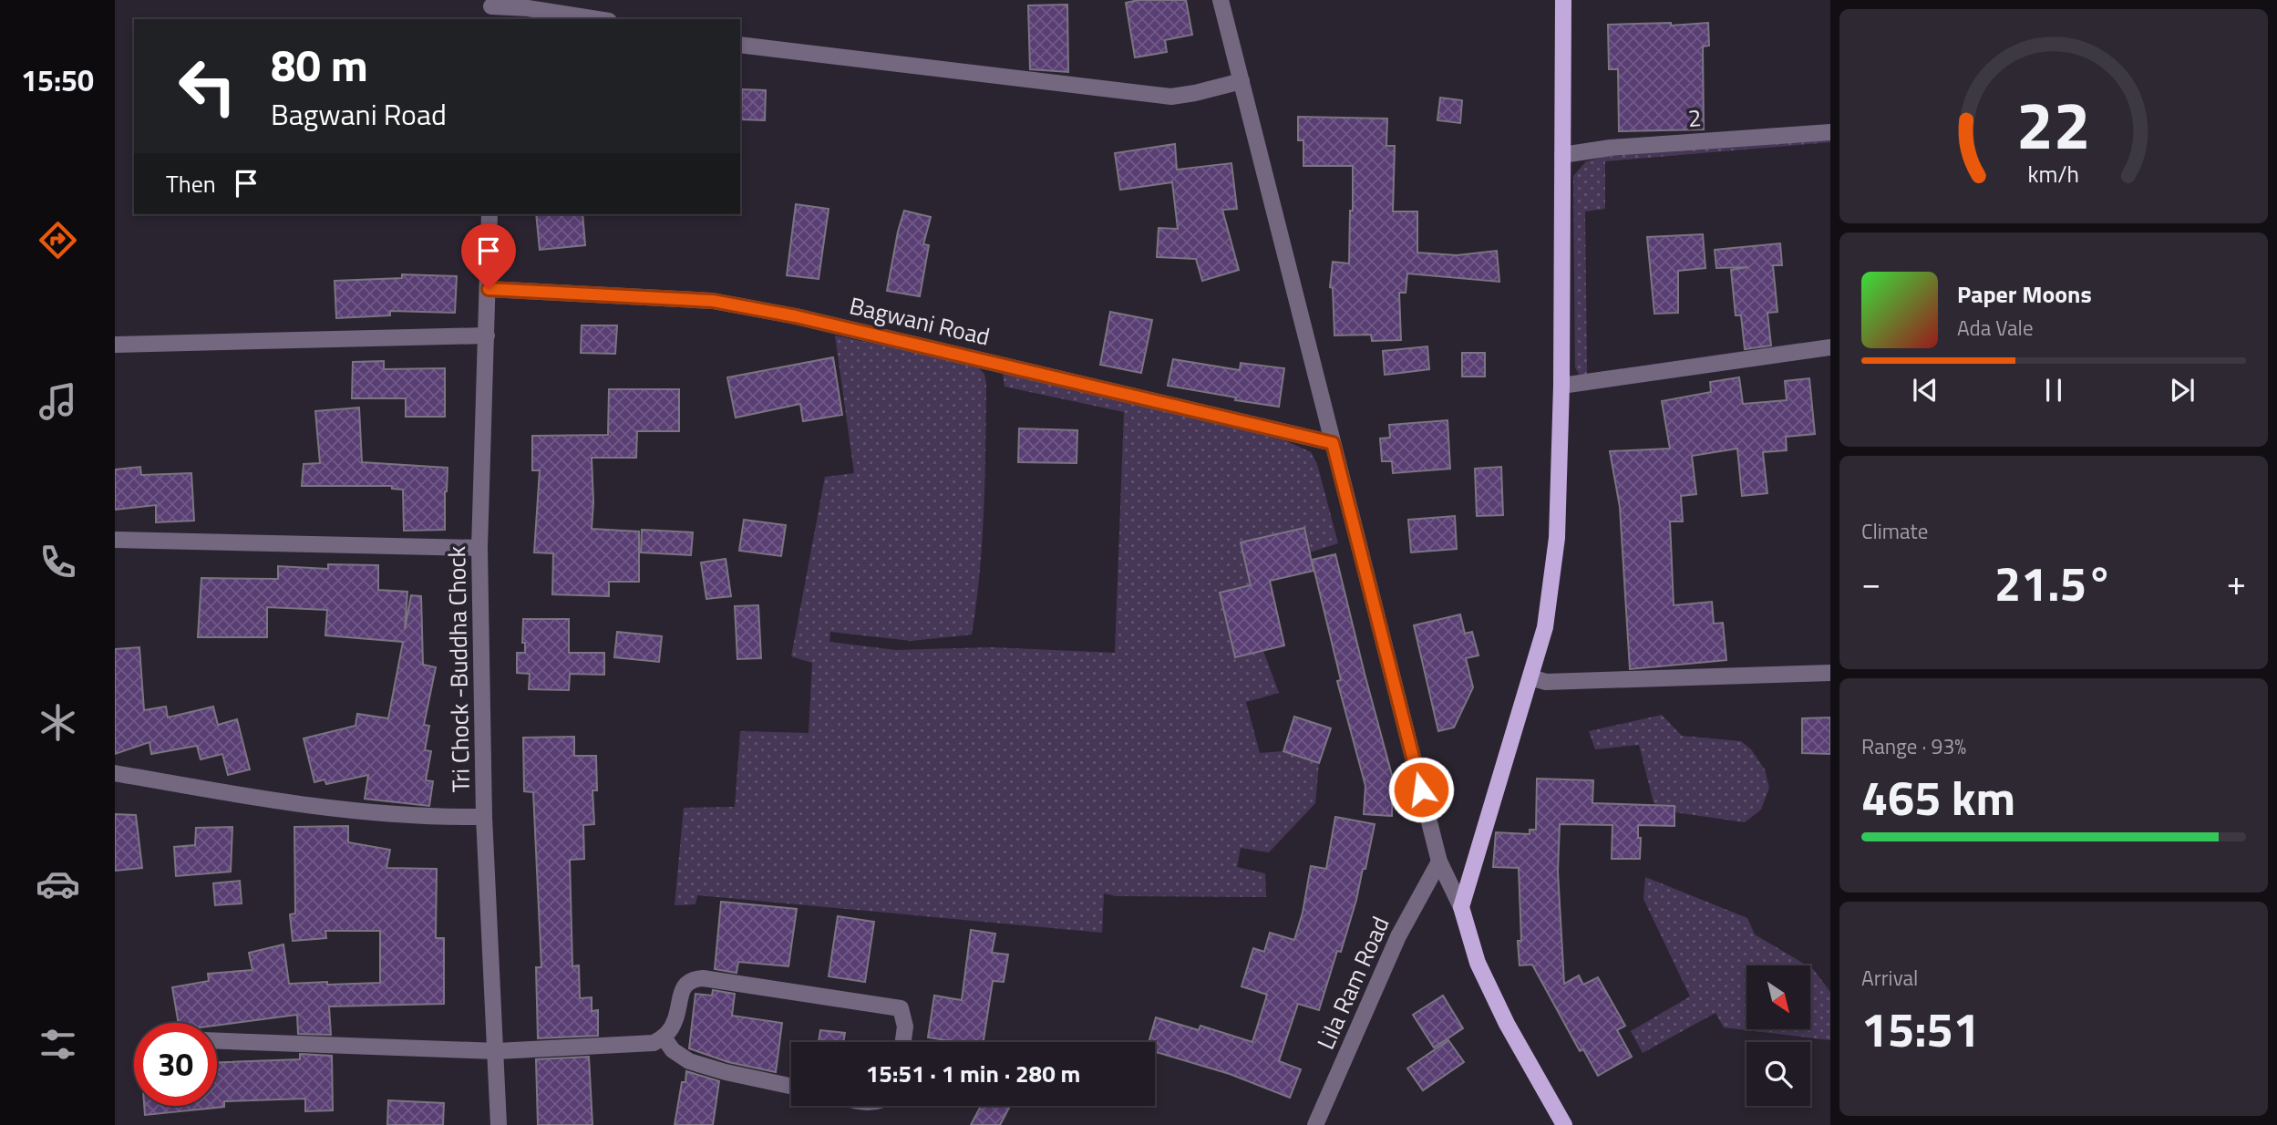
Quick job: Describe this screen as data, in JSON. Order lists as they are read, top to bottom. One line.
{"streets":{"street":["2","Bagwani Road","Tri Chock -Buddha Chock","Lila Ram Road"]},"crossings":[["Bagwani Road","Tri Chock -Buddha Chock"]],"north":"bottom right","page":{"tabs":"15:50","turn":["80 m","Bagwani Road"],"then":"Then","song":["Paper Moons","Ada Vale"],"tile":["Climate",["Range · 93%","465 km"],["Arrival","15:51"]],"heat":["−","21.5°","+"],"limit":"30","trip":"15:51 · 1 min · 280 m","gauge":["22","km/h"]}}
